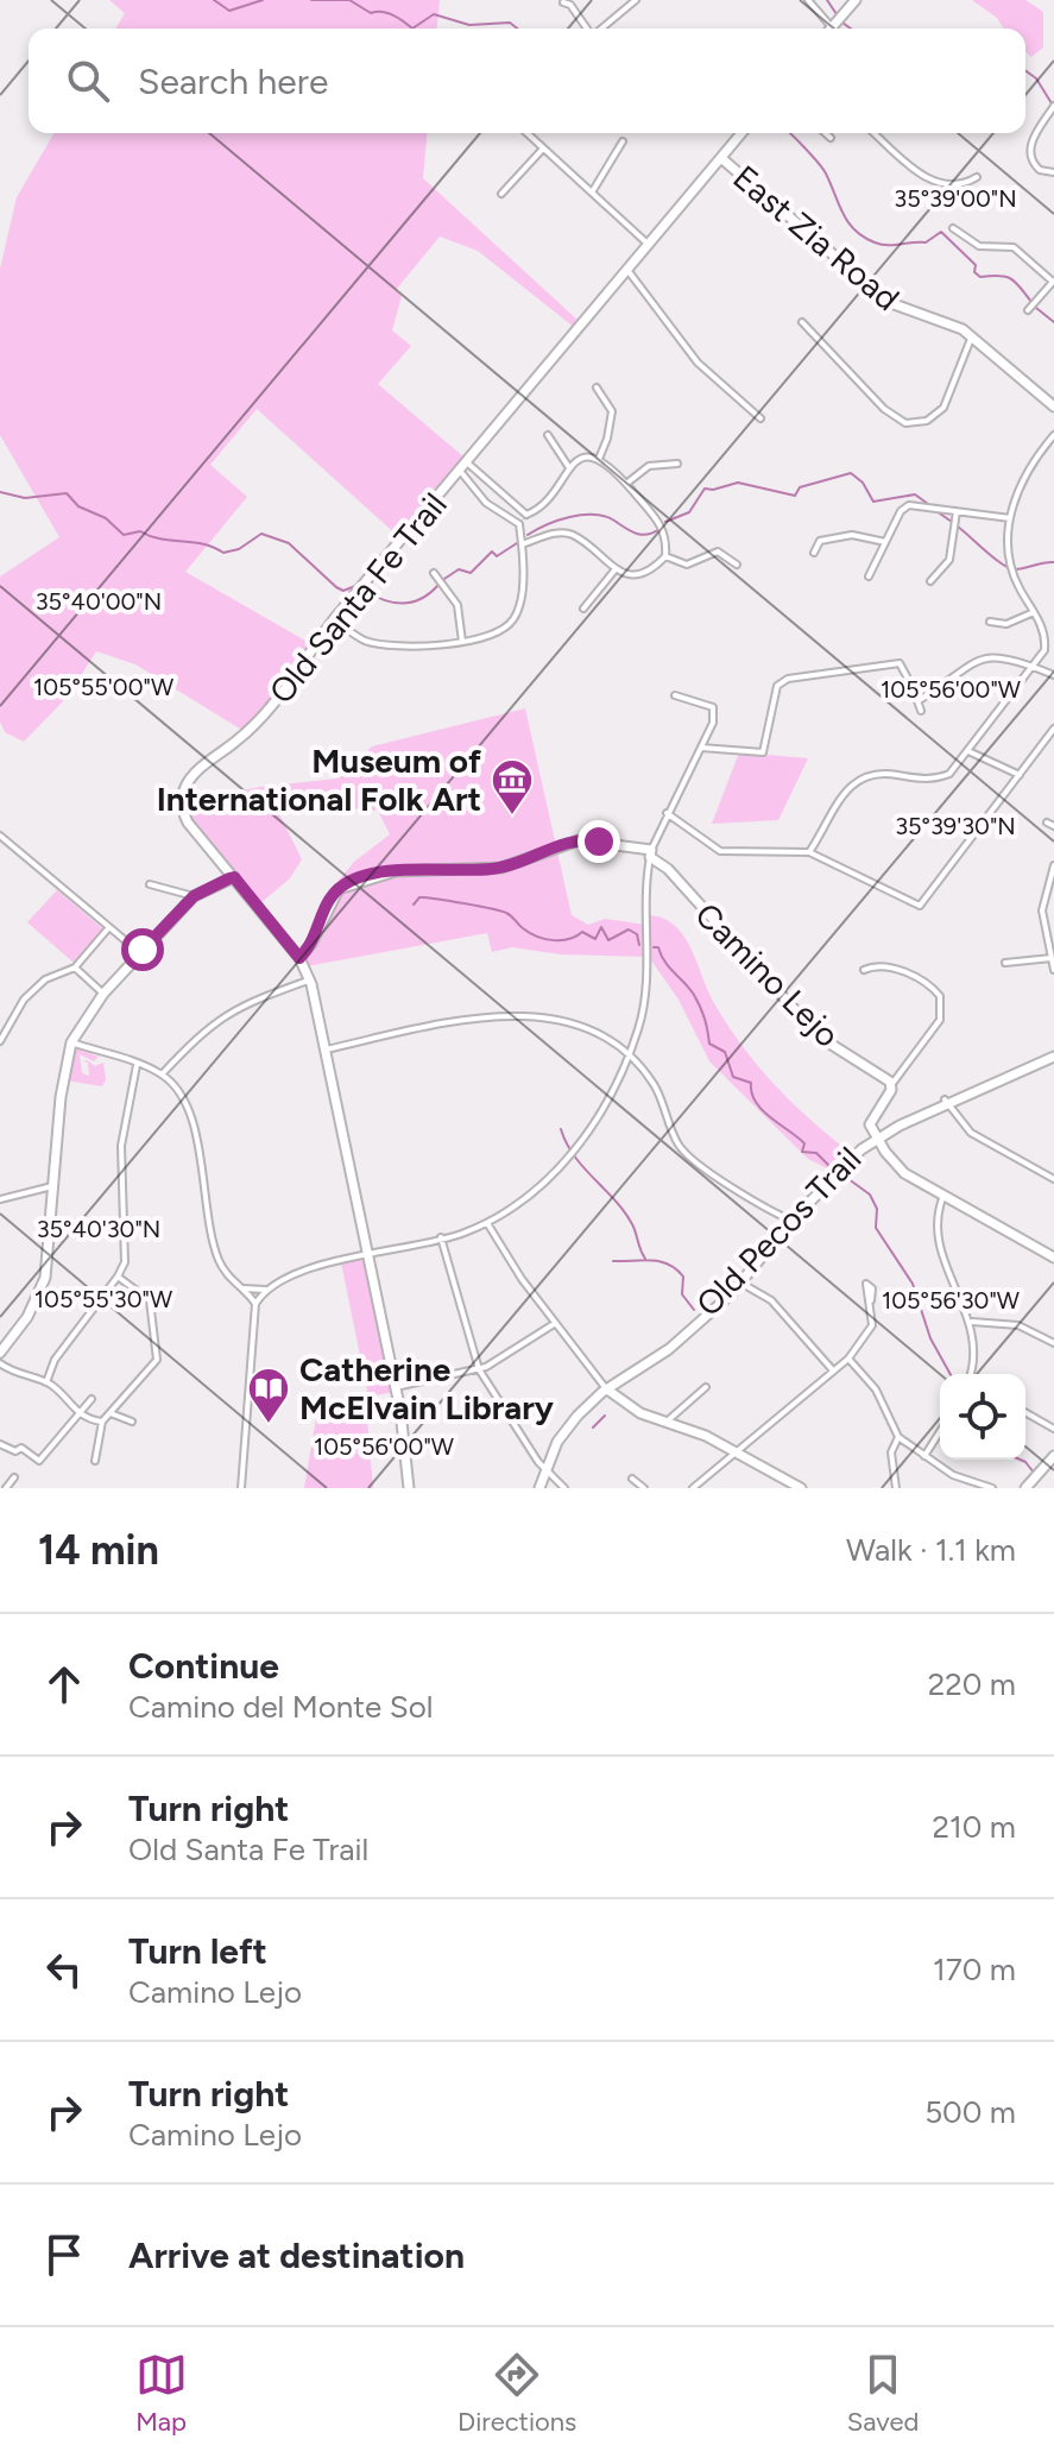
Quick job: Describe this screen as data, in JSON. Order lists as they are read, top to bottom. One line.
{"streets":{"street":["East Zia Road","Old Santa Fe Trail","Camino Lejo","Old Pecos Trail"]},"crossings":[["East Zia Road","Old Santa Fe Trail"]],"places":{"museum":["Museum of International Folk Art"],"library":["Catherine McElvain Library"]},"page":{"search":"Search here","heading":["14 min","Walk · 1.1 km"],"list":[["Continue","Camino del Monte Sol","220 m"],["Turn right","Old Santa Fe Trail","210 m"],["Turn left","Camino Lejo","170 m"],["Turn right","Camino Lejo","500 m"],"Arrive at destination"],"nav":["Map","Directions","Saved"]},"coordinates":["35°39'00\"N","35°40'00\"N","105°55'00\"W","105°56'00\"W","35°39'30\"N","35°40'30\"N","105°55'30\"W","105°56'30\"W"]}
